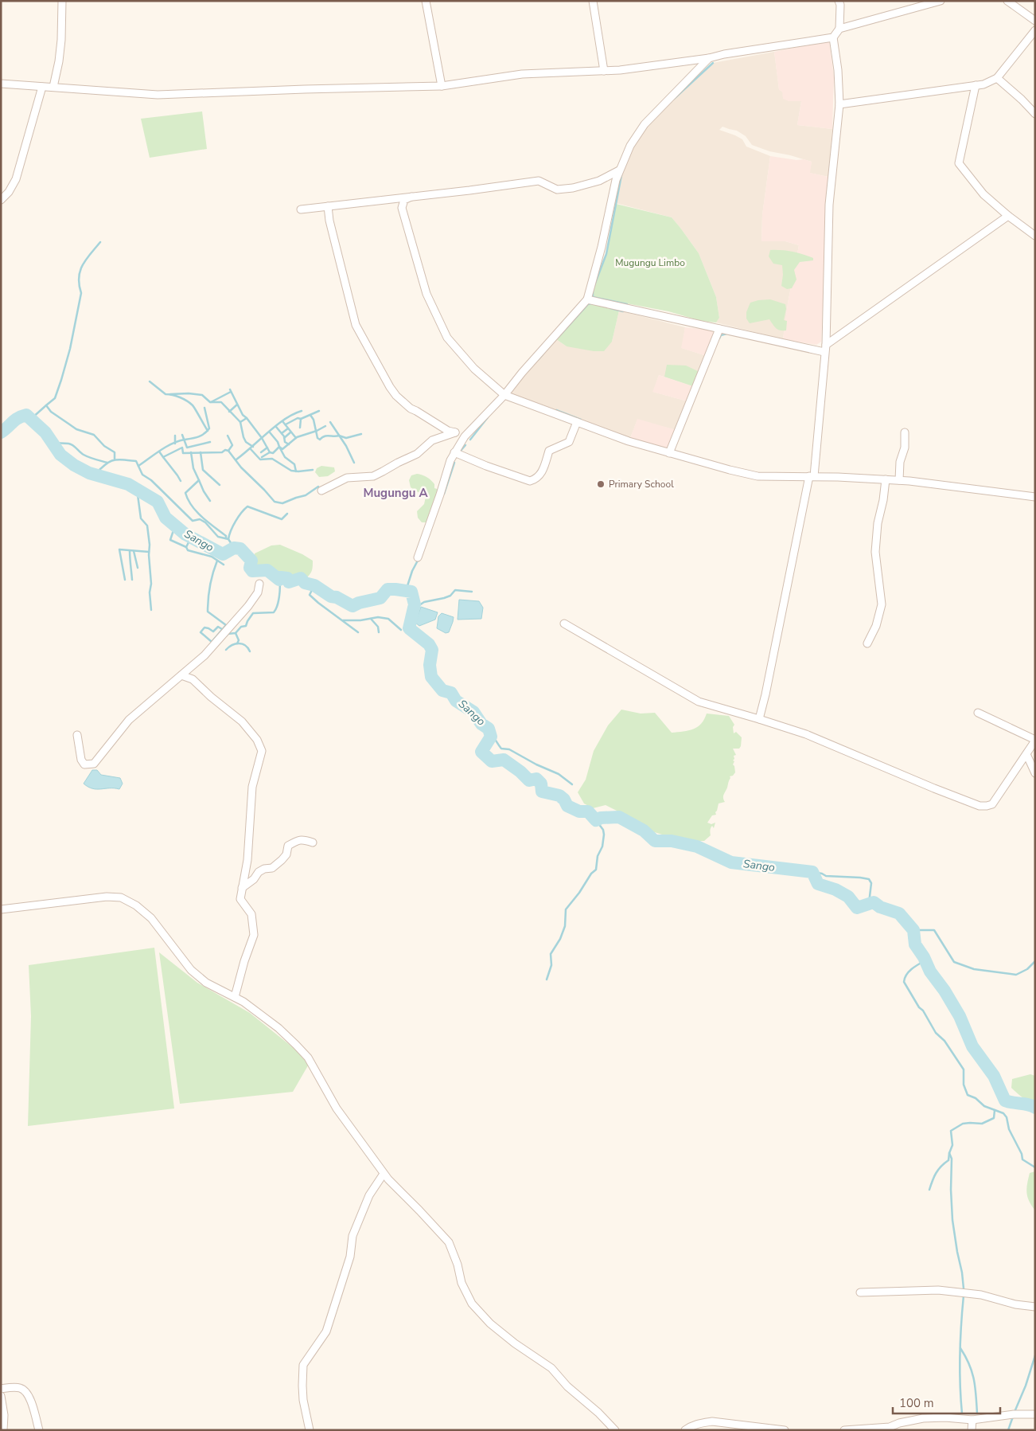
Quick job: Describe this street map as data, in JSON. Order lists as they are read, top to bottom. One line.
{"districts":["Mugungu A"],"water":["Sango"],"parks":["Mugungu Limbo"],"places":["Primary School"],"scale_bar":"100 m"}
